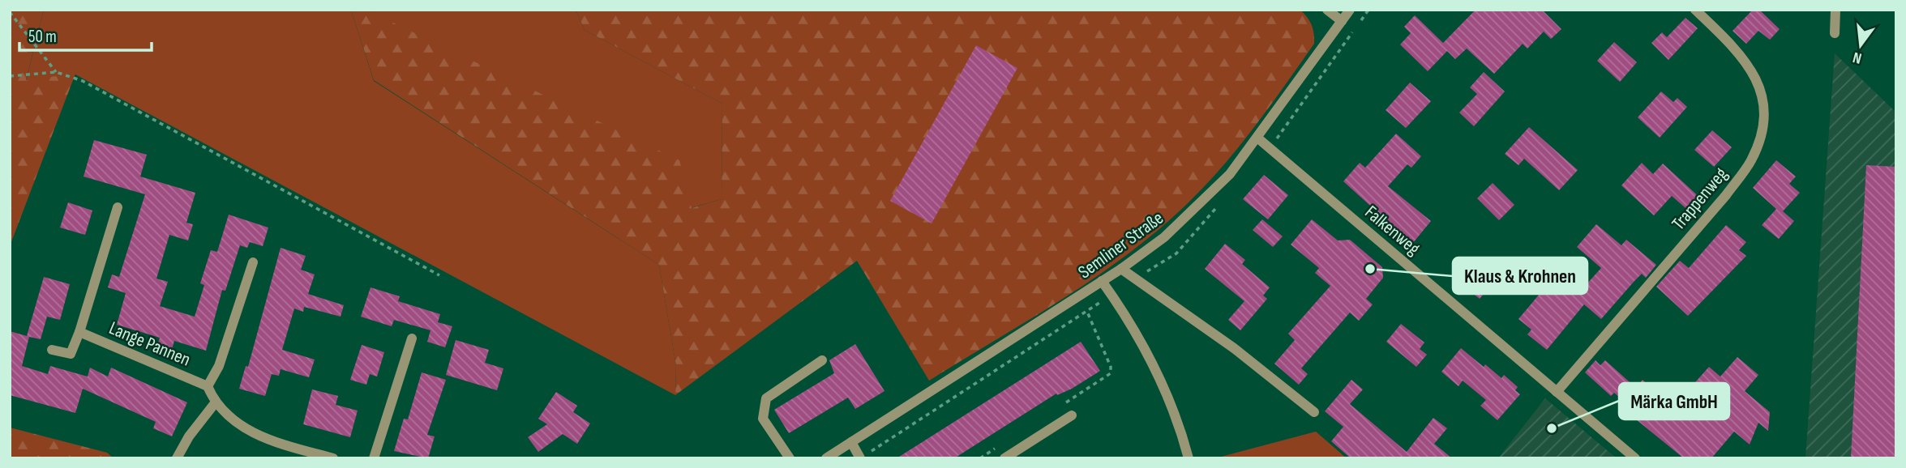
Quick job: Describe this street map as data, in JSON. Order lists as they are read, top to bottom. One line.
{"streets":{"street":["Trappenweg","Falkenweg","Semliner Straße","Lange Pannen"]},"crossings":[["Trappenweg","Falkenweg"],["Falkenweg","Semliner Straße"]],"places":["Klaus & Krohnen","Märka GmbH"],"scale_bar":"50 m","north":"bottom"}
